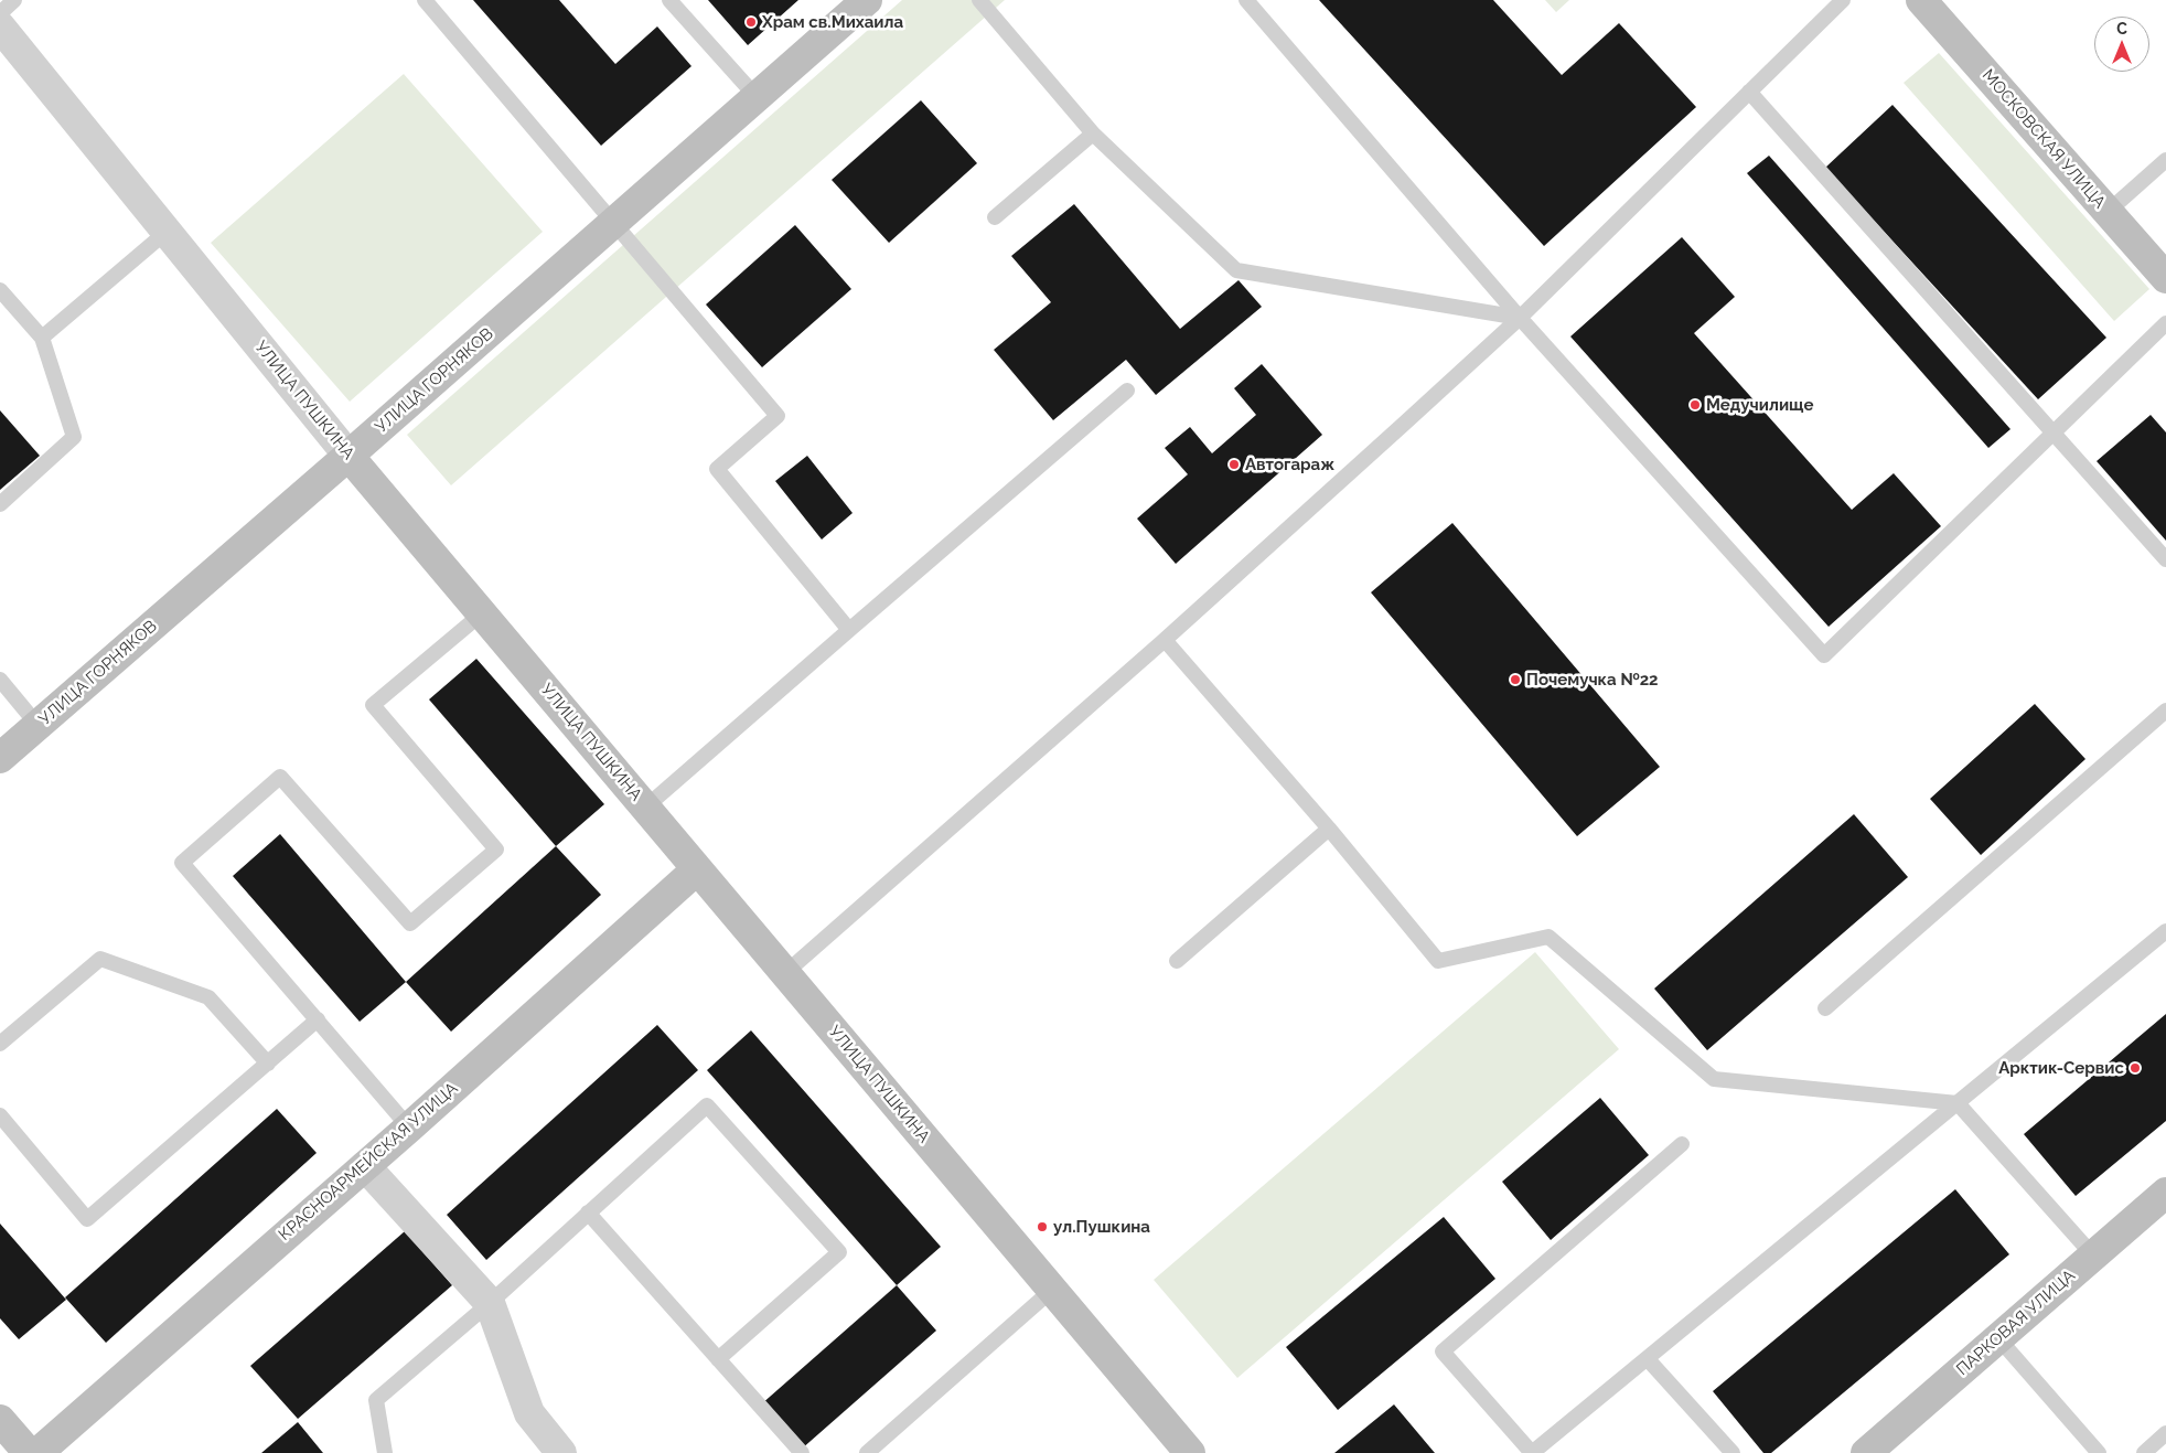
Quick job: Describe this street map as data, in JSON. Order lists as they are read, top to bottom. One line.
{"streets":{"street":["МОСКОВСКАЯ УЛИЦА","УЛИЦА ГОРНЯКОВ","УЛИЦА ПУШКИНА","КРАСНОАРМЕЙСКАЯ УЛИЦА","ПАРКОВАЯ УЛИЦА"]},"crossings":[["УЛИЦА ГОРНЯКОВ","УЛИЦА ПУШКИНА"],["УЛИЦА ПУШКИНА","КРАСНОАРМЕЙСКАЯ УЛИЦА"]],"places":["Храм св.Михаила","Медучилище","Автогараж","Почемучка №22","Арктик-Сервис","ул.Пушкина"],"north":"top"}
